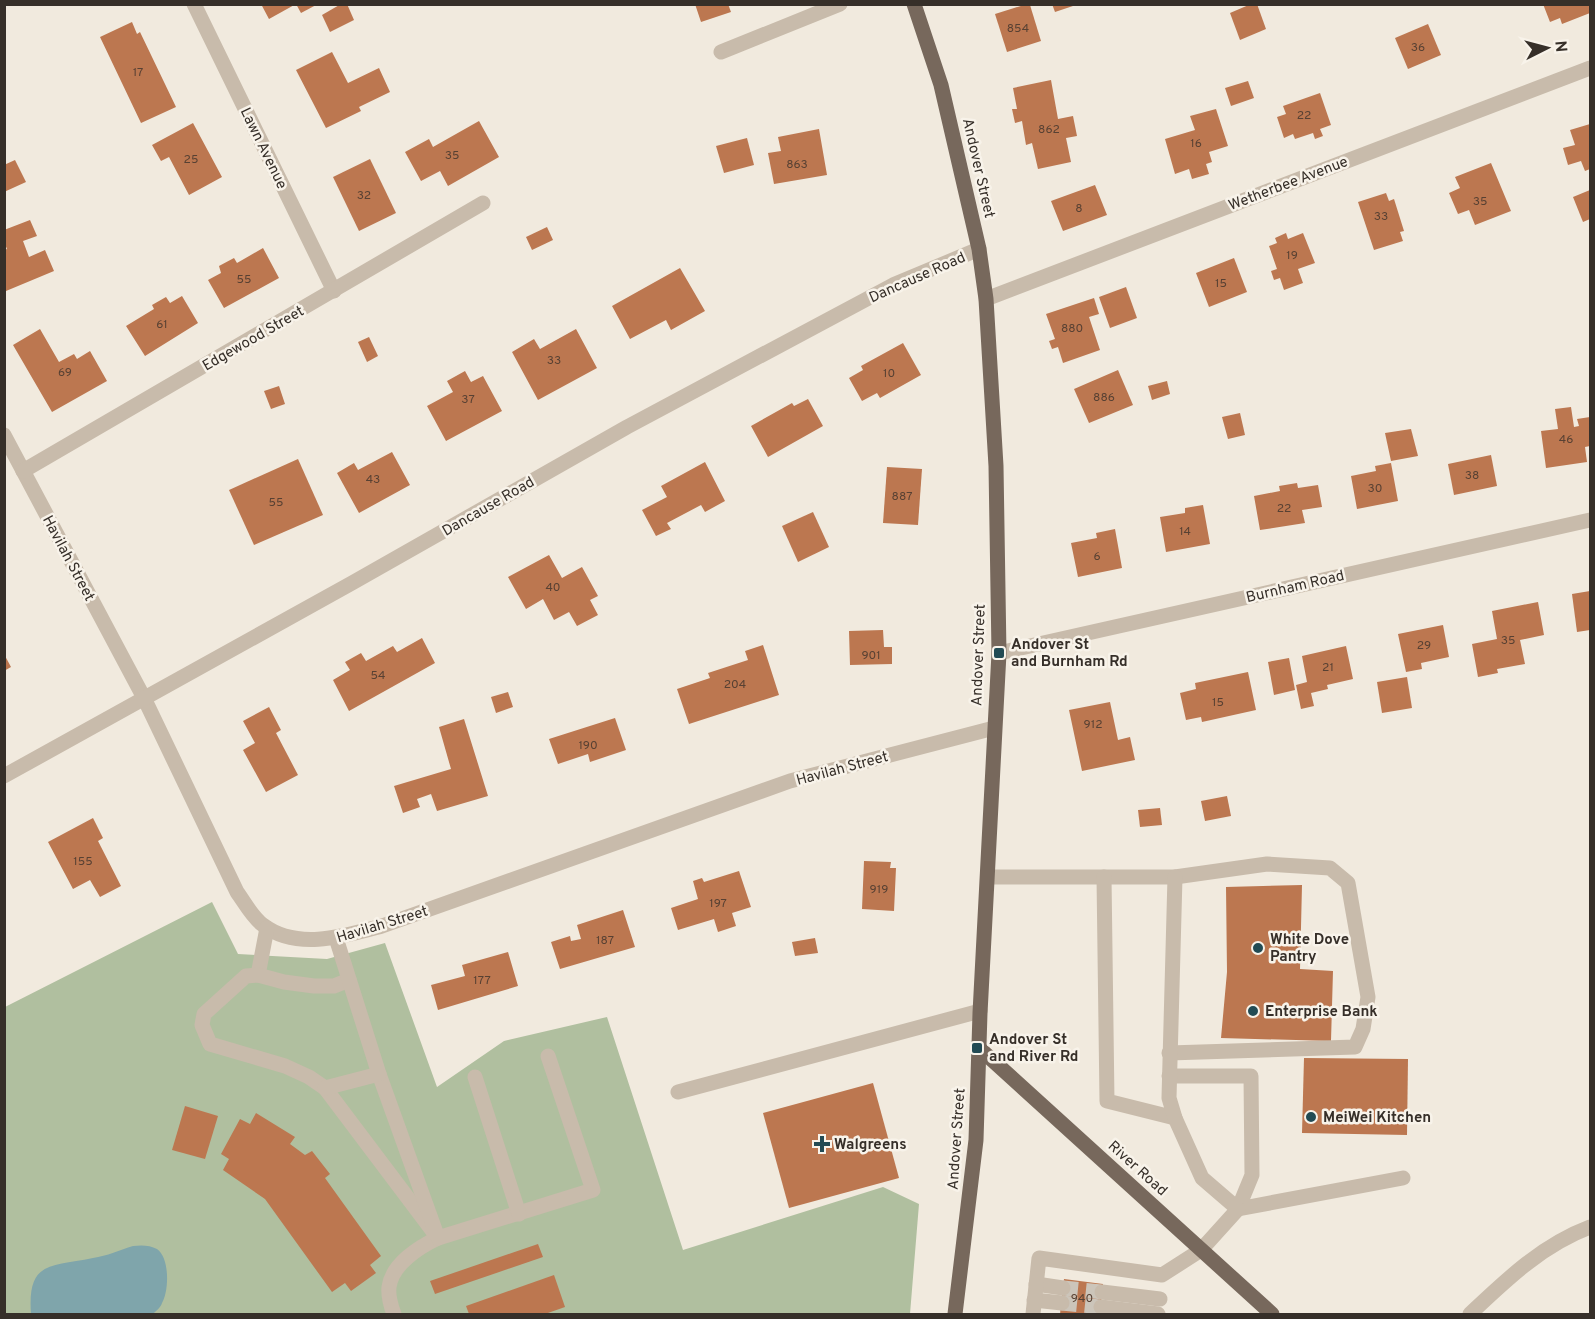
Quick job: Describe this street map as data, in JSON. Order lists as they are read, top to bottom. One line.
{"streets":{"main road":["Andover Street","River Road"],"street":["Lawn Avenue","Wetherbee Avenue","Dancause Road","Edgewood Street","Havilah Street","Burnham Road"]},"crossings":[["Lawn Avenue","Edgewood Street"],["Andover Street","Wetherbee Avenue"],["Andover Street","Dancause Road"],["Andover Street","Havilah Street"],["Andover Street","Burnham Road"],["Andover Street","River Road"],["Dancause Road","Havilah Street"],["Edgewood Street","Havilah Street"]],"places":{"transit":["Andover St and Burnham Rd","Andover St and River Rd"],"other":["White Dove Pantry","Enterprise Bank","MeiWei Kitchen"],"health":["Walgreens"]},"house_numbers":["854","36","17","22","862","16","35","25","863","32","35","8","33","19","55","15","61","880","33","69","10","886","37","46","38","43","30","887","55","22","14","6","40","35","29","901","21","54","204","15","912","190","155","919","197","187","177","940"],"north":"right"}
